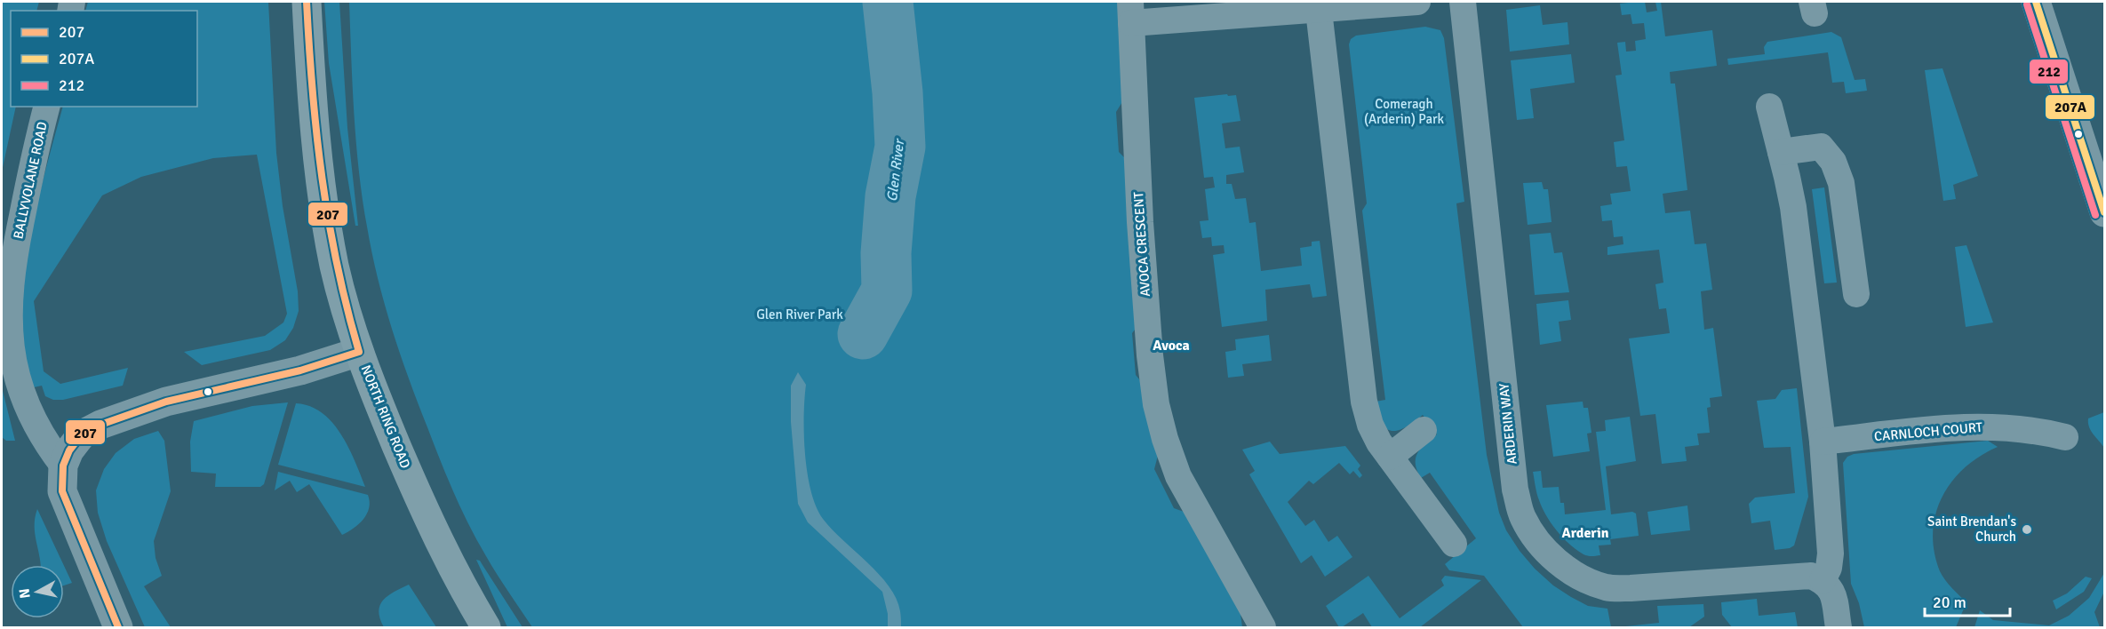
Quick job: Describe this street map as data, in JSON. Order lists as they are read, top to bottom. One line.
{"streets":{"main road":["NORTH RING ROAD"],"street":["BALLYVOLANE ROAD","AVOCA CRESCENT","ARDERIN WAY","CARNLOCH COURT"]},"districts":["Avoca","Arderin"],"water":["Glen River"],"parks":["Comeragh (Arderin) Park","Glen River Park"],"places":["Saint Brendan's Church"],"lines":["transit line 207","transit line 207A","transit line 212"],"legend":["207","207A","212"],"scale_bar":"20 m","north":"left"}
